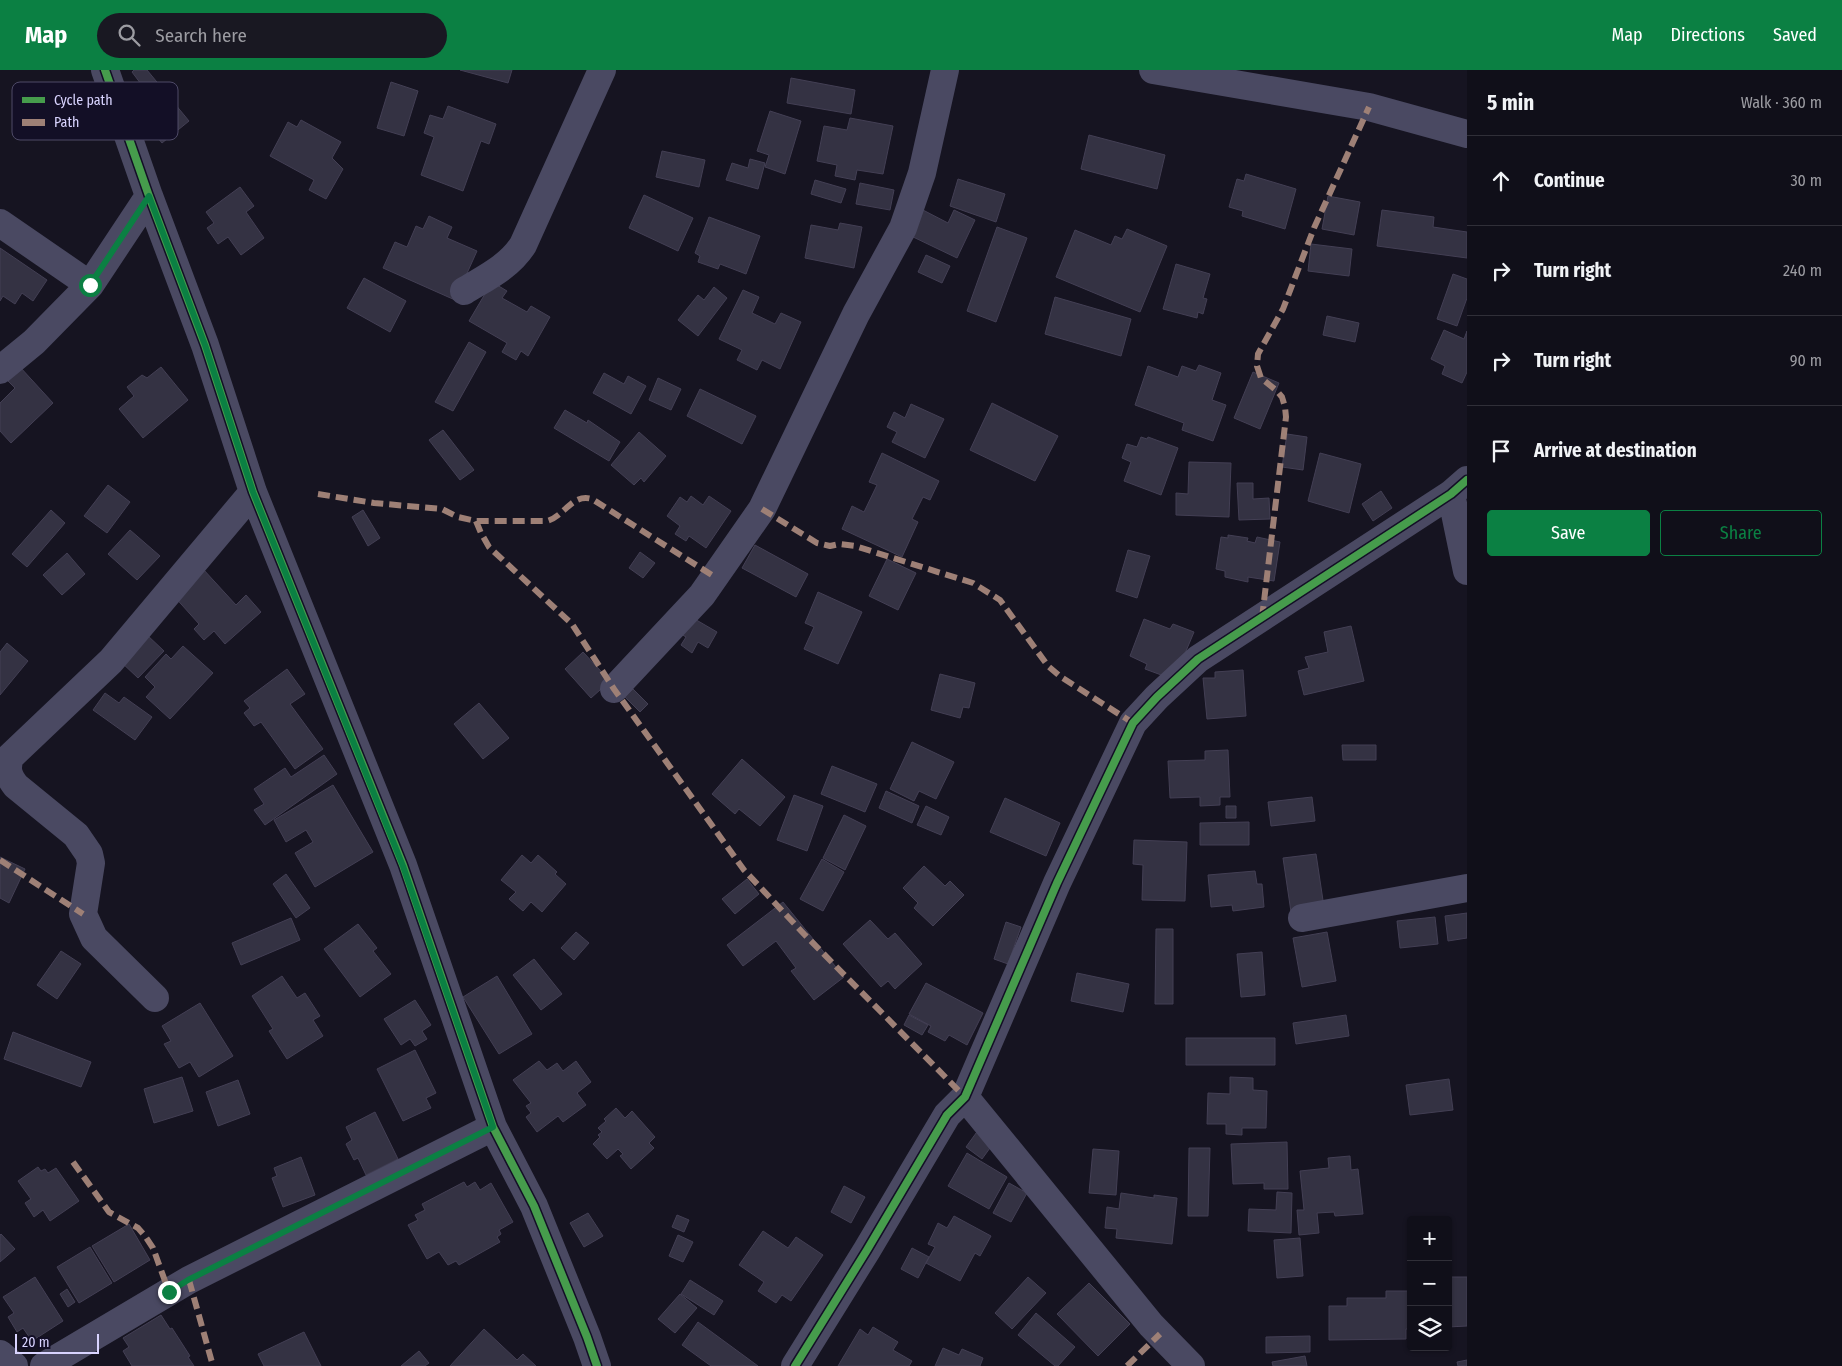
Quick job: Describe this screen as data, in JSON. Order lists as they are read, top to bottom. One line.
{"legend":["Cycle path","Path"],"scale_bar":"20 m","page":{"header":"Map","search":"Search here","nav":["Map","Directions","Saved"],"heading":["5 min","Walk · 360 m"],"list":[["Continue","30 m"],["Turn right","240 m"],["Turn right","90 m"],"Arrive at destination"],"buttons":["Save","Share"],"map_buttons":["+","−"],"scale":"20 m"}}
